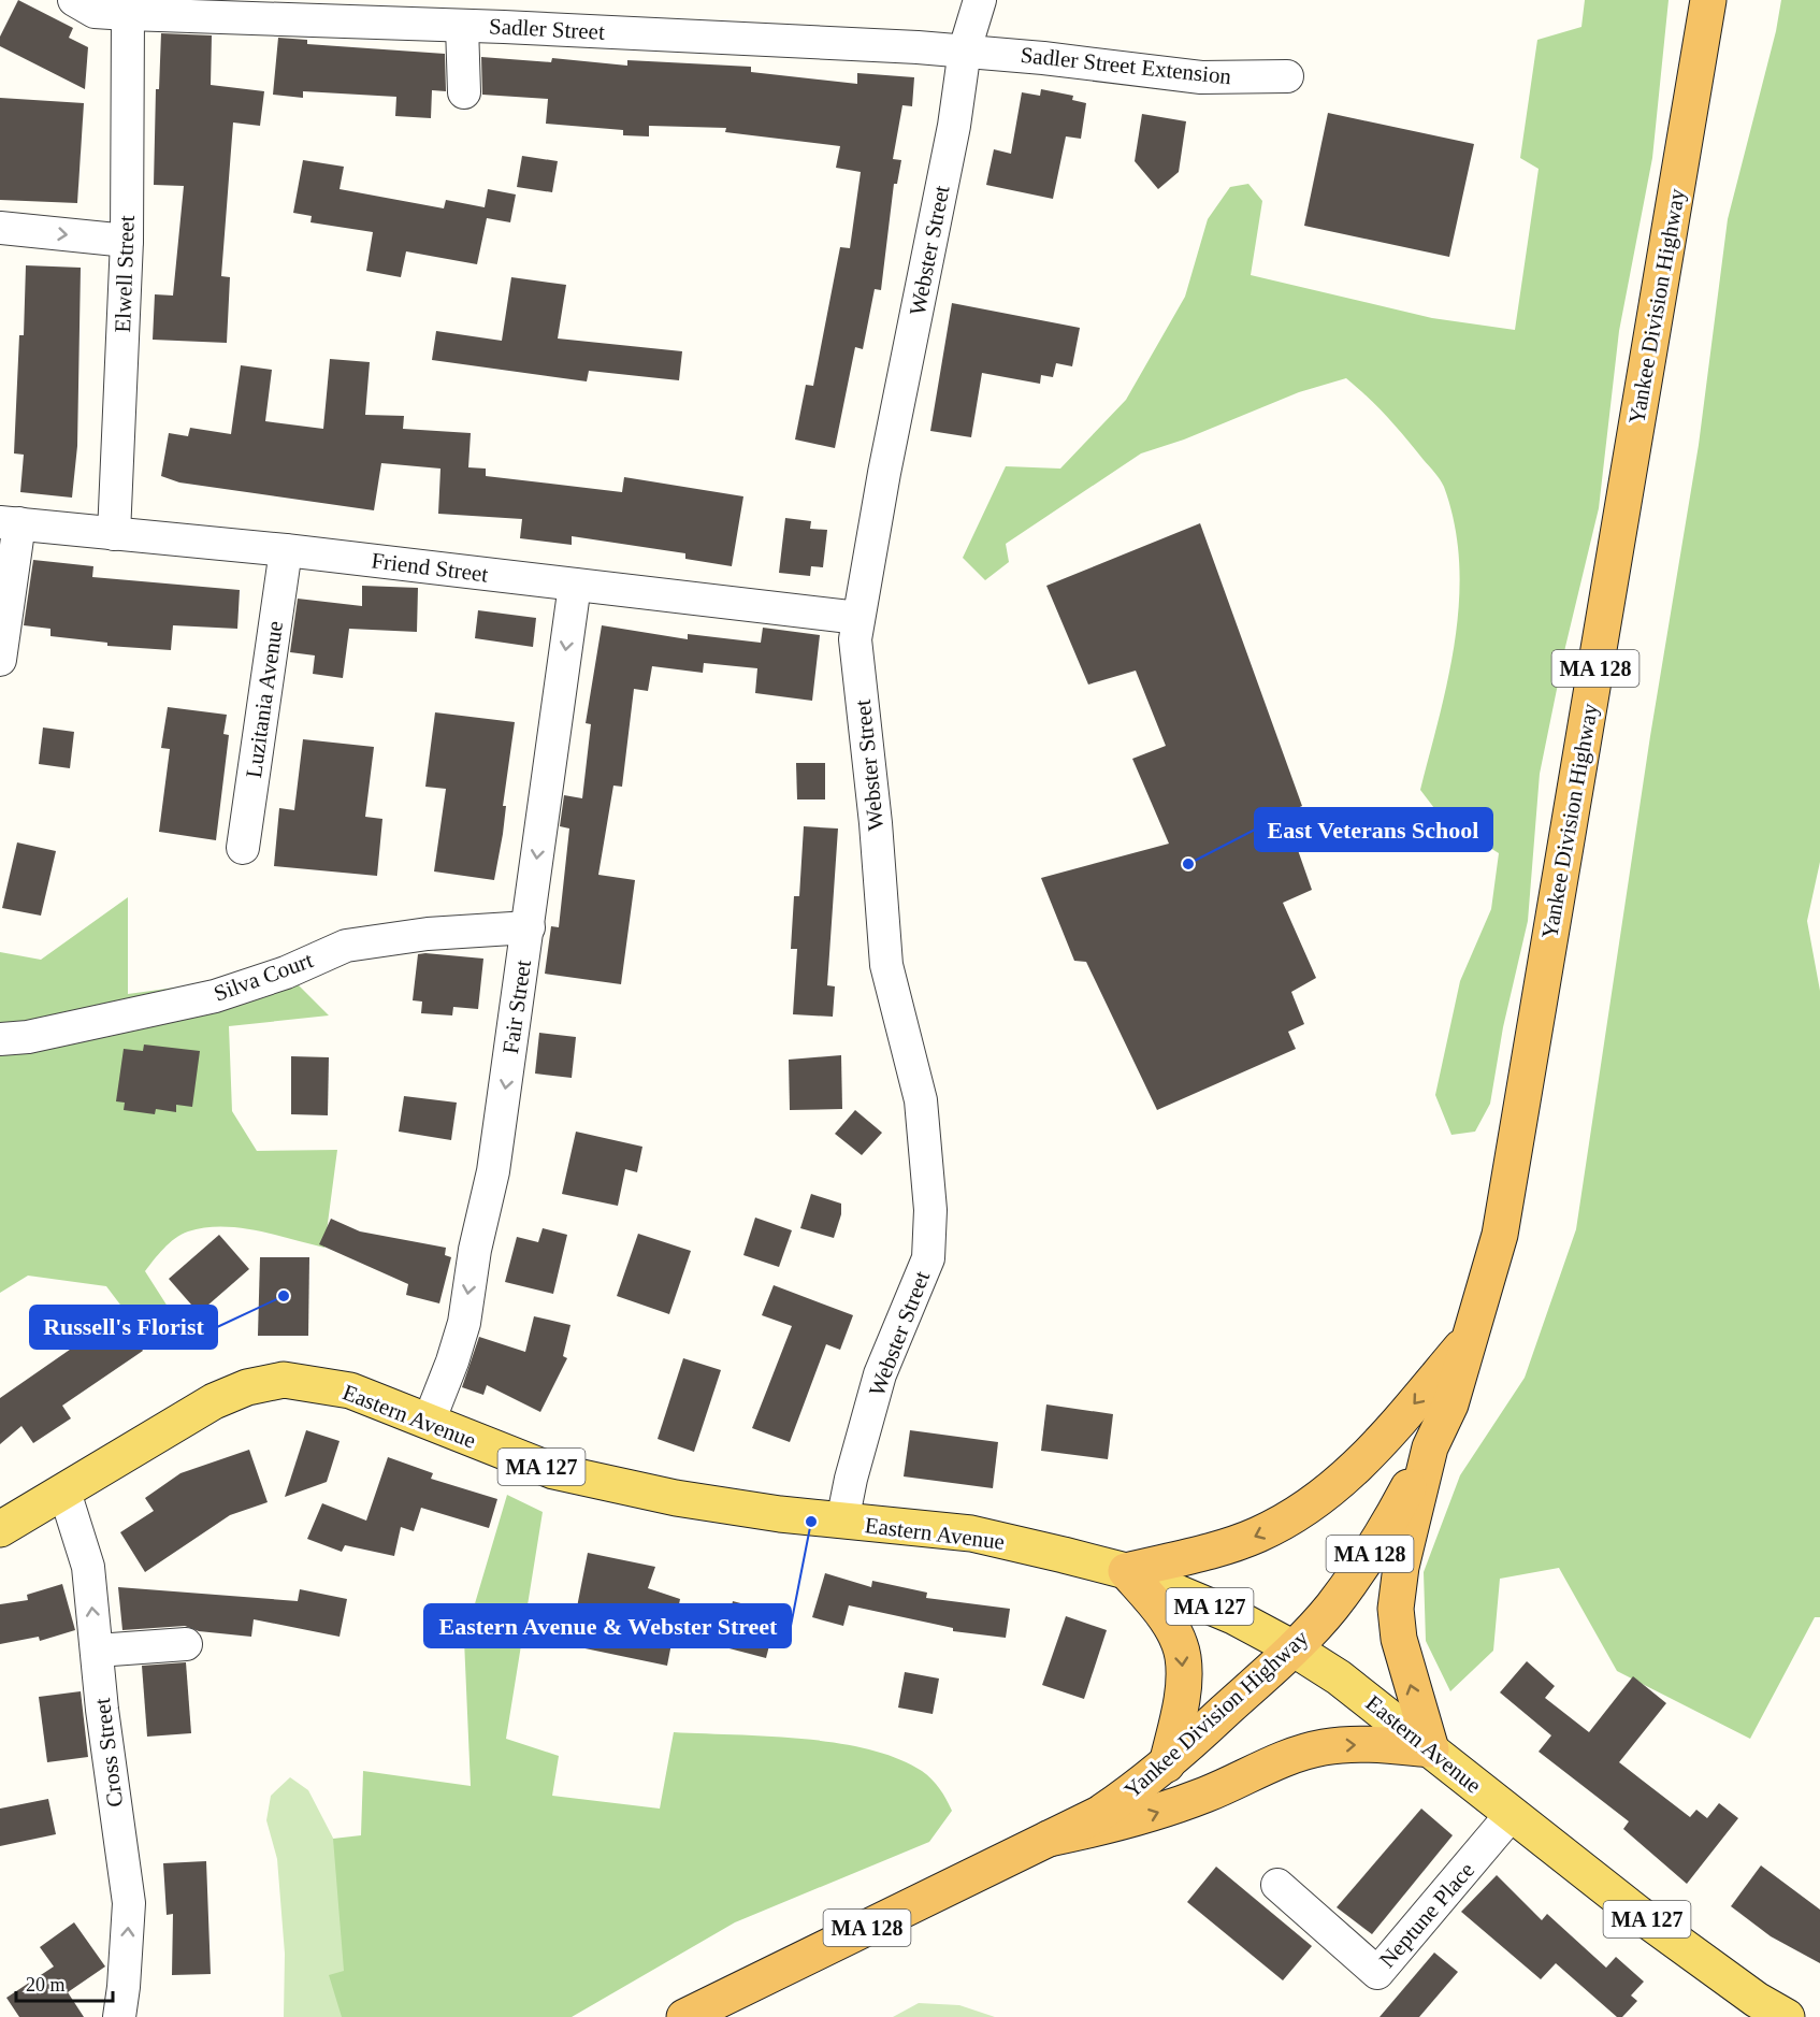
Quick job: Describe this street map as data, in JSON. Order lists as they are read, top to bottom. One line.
{"streets":{"highway":["Yankee Division Highway","MA 128"],"main road":["Eastern Avenue","MA 127"],"street":["Sadler Street","Sadler Street Extension","Webster Street","Elwell Street","Friend Street","Luzitania Avenue","Silva Court","Fair Street","Cross Street","Neptune Place"]},"crossings":[["Sadler Street","Sadler Street Extension"],["Sadler Street","Webster Street"],["Sadler Street","Elwell Street"],["Sadler Street Extension","Webster Street"],["Webster Street","Friend Street"],["Webster Street","Eastern Avenue"],["Elwell Street","Friend Street"],["Yankee Division Highway","MA 128"],["Yankee Division Highway","Eastern Avenue"],["Friend Street","Luzitania Avenue"],["Friend Street","Fair Street"],["Silva Court","Fair Street"],["Fair Street","Eastern Avenue"],["Eastern Avenue","Cross Street"],["Eastern Avenue","Neptune Place"]],"one_way":["Fair Street","Cross Street"],"places":["East Veterans School","Russell's Florist","Eastern Avenue & Webster Street"],"scale_bar":"20 m"}
